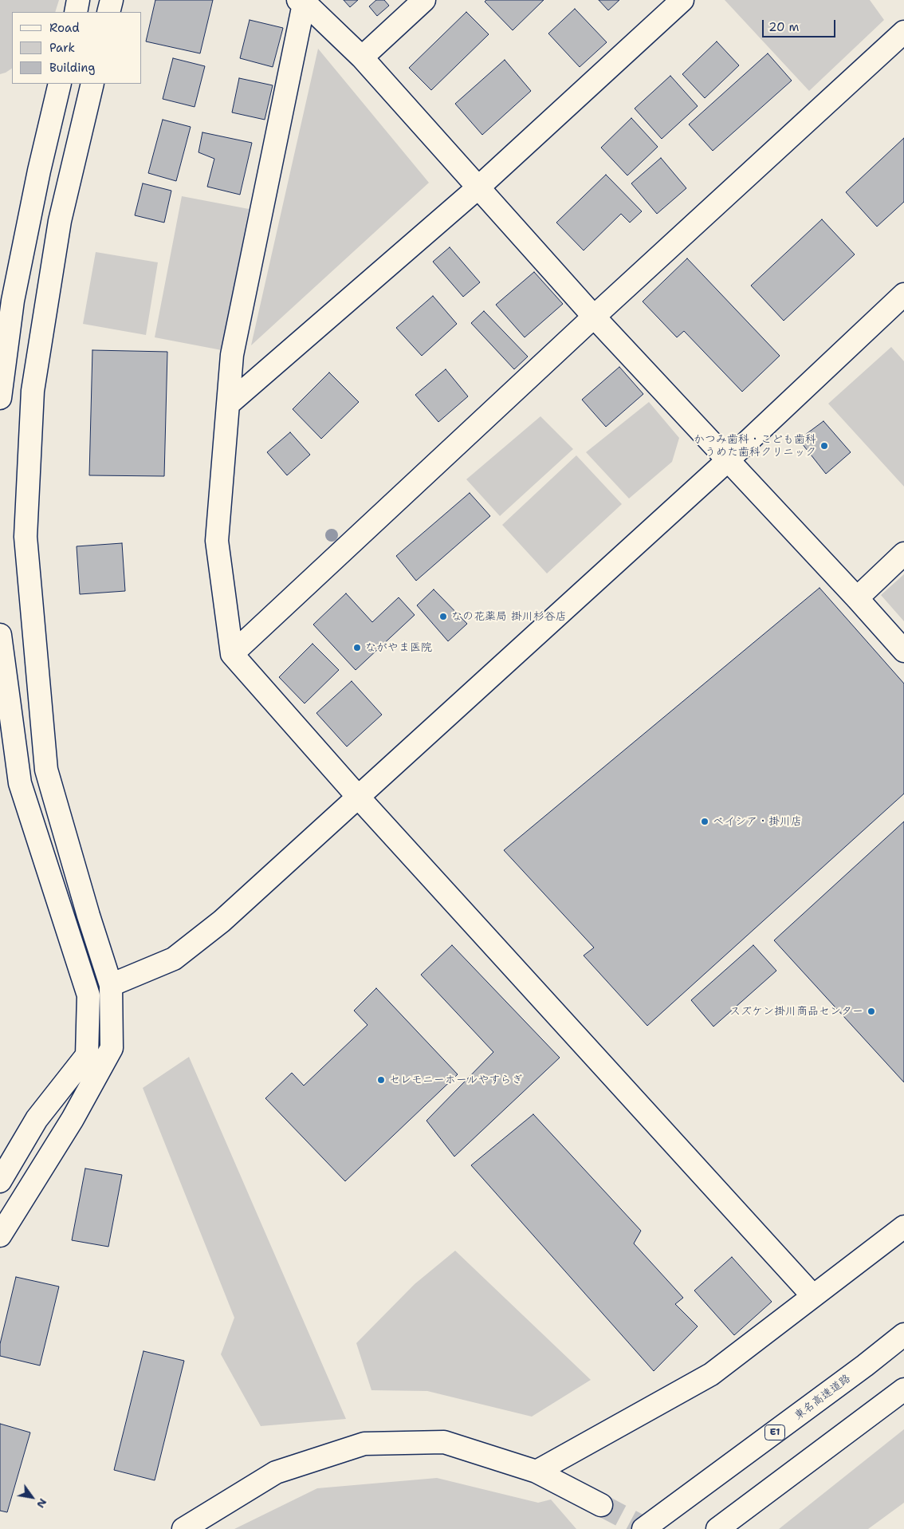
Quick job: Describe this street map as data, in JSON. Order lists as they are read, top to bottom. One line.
{"streets":{"main road":["東名高速道路","E1"]},"places":["かつみ歯科・こども歯科 うめた歯科クリニック","なの花薬局 掛川杉谷店","ながやま医院","ベイシア・掛川店","スズケン掛川商品センター","セレモニーホールやすらぎ"],"legend":["Road","Park","Building"],"scale_bar":"20 m","north":"bottom right"}
